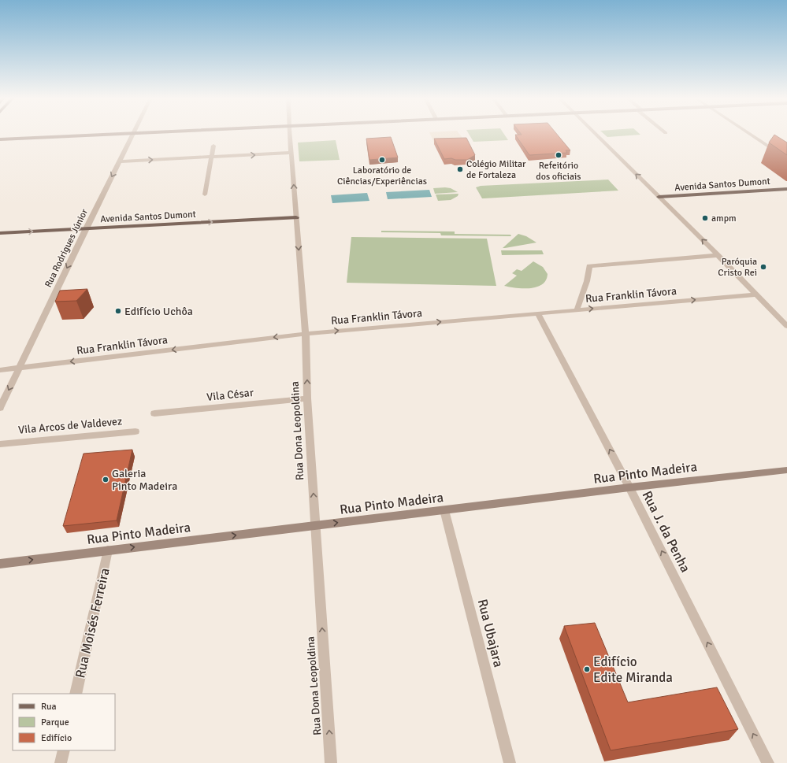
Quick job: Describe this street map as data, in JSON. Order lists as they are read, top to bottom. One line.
{"streets":{"main road":["Avenida Santos Dumont"],"street":["Rua Rodrigues Júnior","Rua Franklin Távora","Vila César","Vila Arcos de Valdevez","Rua Dona Leopoldina","Rua Pinto Madeira","Rua J. da Penha","Rua Moisés Ferreira","Rua Ubajara"]},"crossings":[["Avenida Santos Dumont","Rua Rodrigues Júnior"],["Avenida Santos Dumont","Rua Dona Leopoldina"],["Rua Rodrigues Júnior","Rua Franklin Távora"],["Rua Franklin Távora","Rua Dona Leopoldina"],["Rua Franklin Távora","Rua J. da Penha"],["Vila César","Rua Dona Leopoldina"],["Rua Dona Leopoldina","Rua Pinto Madeira"],["Rua Pinto Madeira","Rua J. da Penha"],["Rua Pinto Madeira","Rua Moisés Ferreira"],["Rua Pinto Madeira","Rua Ubajara"]],"one_way":["Avenida Santos Dumont","Rua Rodrigues Júnior","Rua Pinto Madeira","Rua J. da Penha"],"places":["Refeitório dos oficiais","Laboratório de Ciências/Experiências","Colégio Militar de Fortaleza","ampm","Paróquia Cristo Rei","Edifício Uchôa","Galeria Pinto Madeira","Edifício Edite Miranda"],"legend":["Rua","Parque","Edifício"]}
